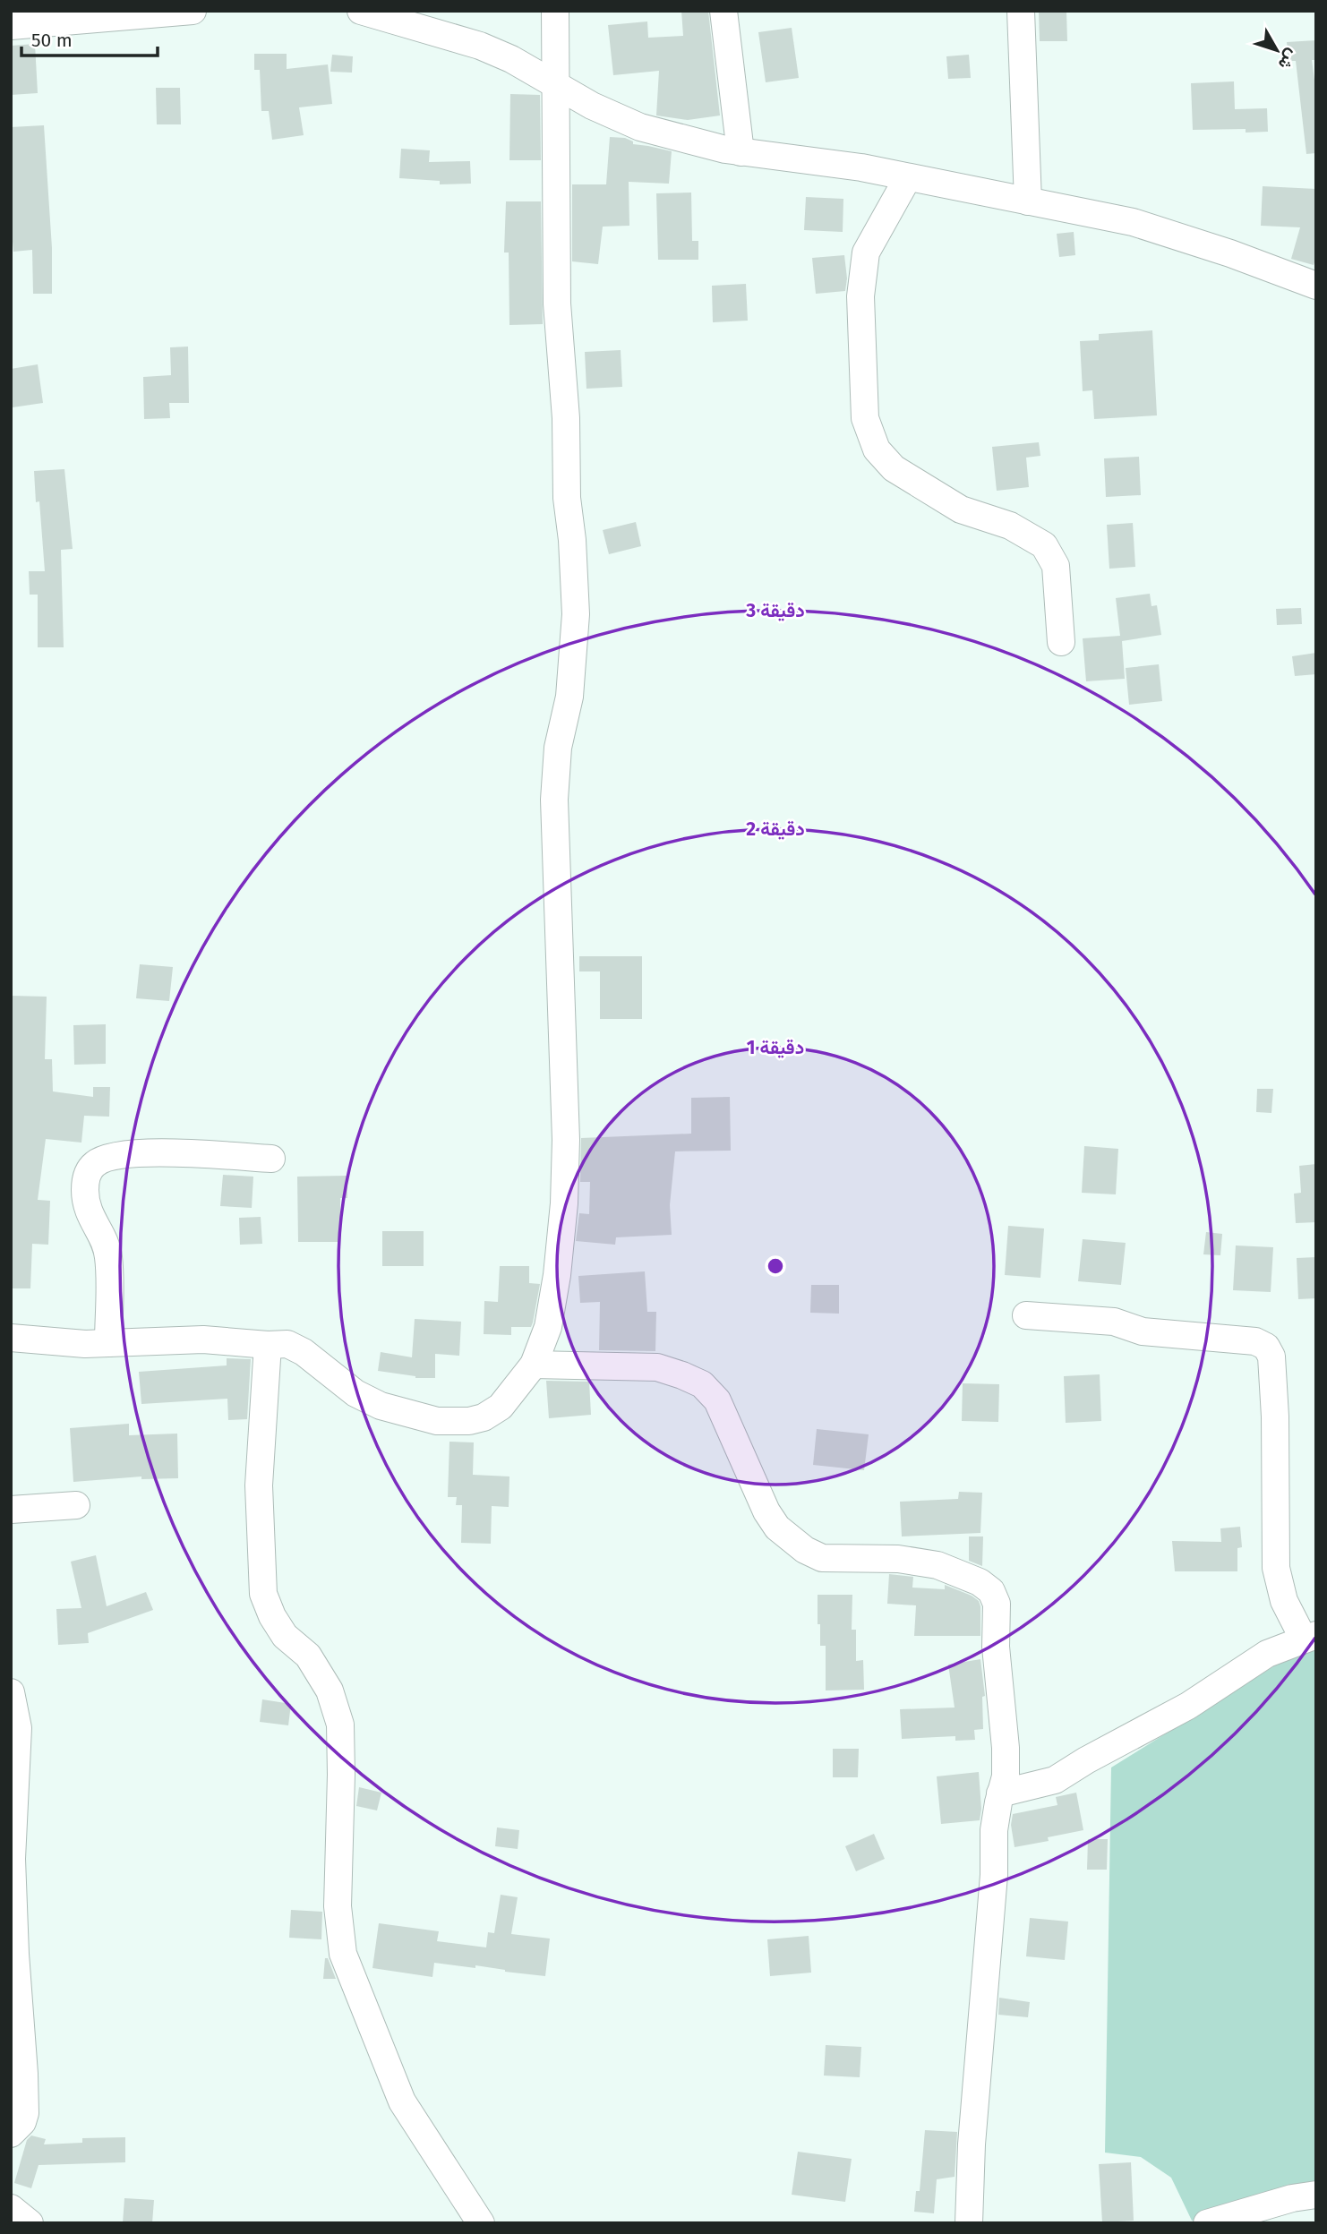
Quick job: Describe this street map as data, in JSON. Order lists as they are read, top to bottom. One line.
{"scale_bar":"50 m","north":"bottom right","rings":["3 دقيقة","2 دقيقة","1 دقيقة"]}
